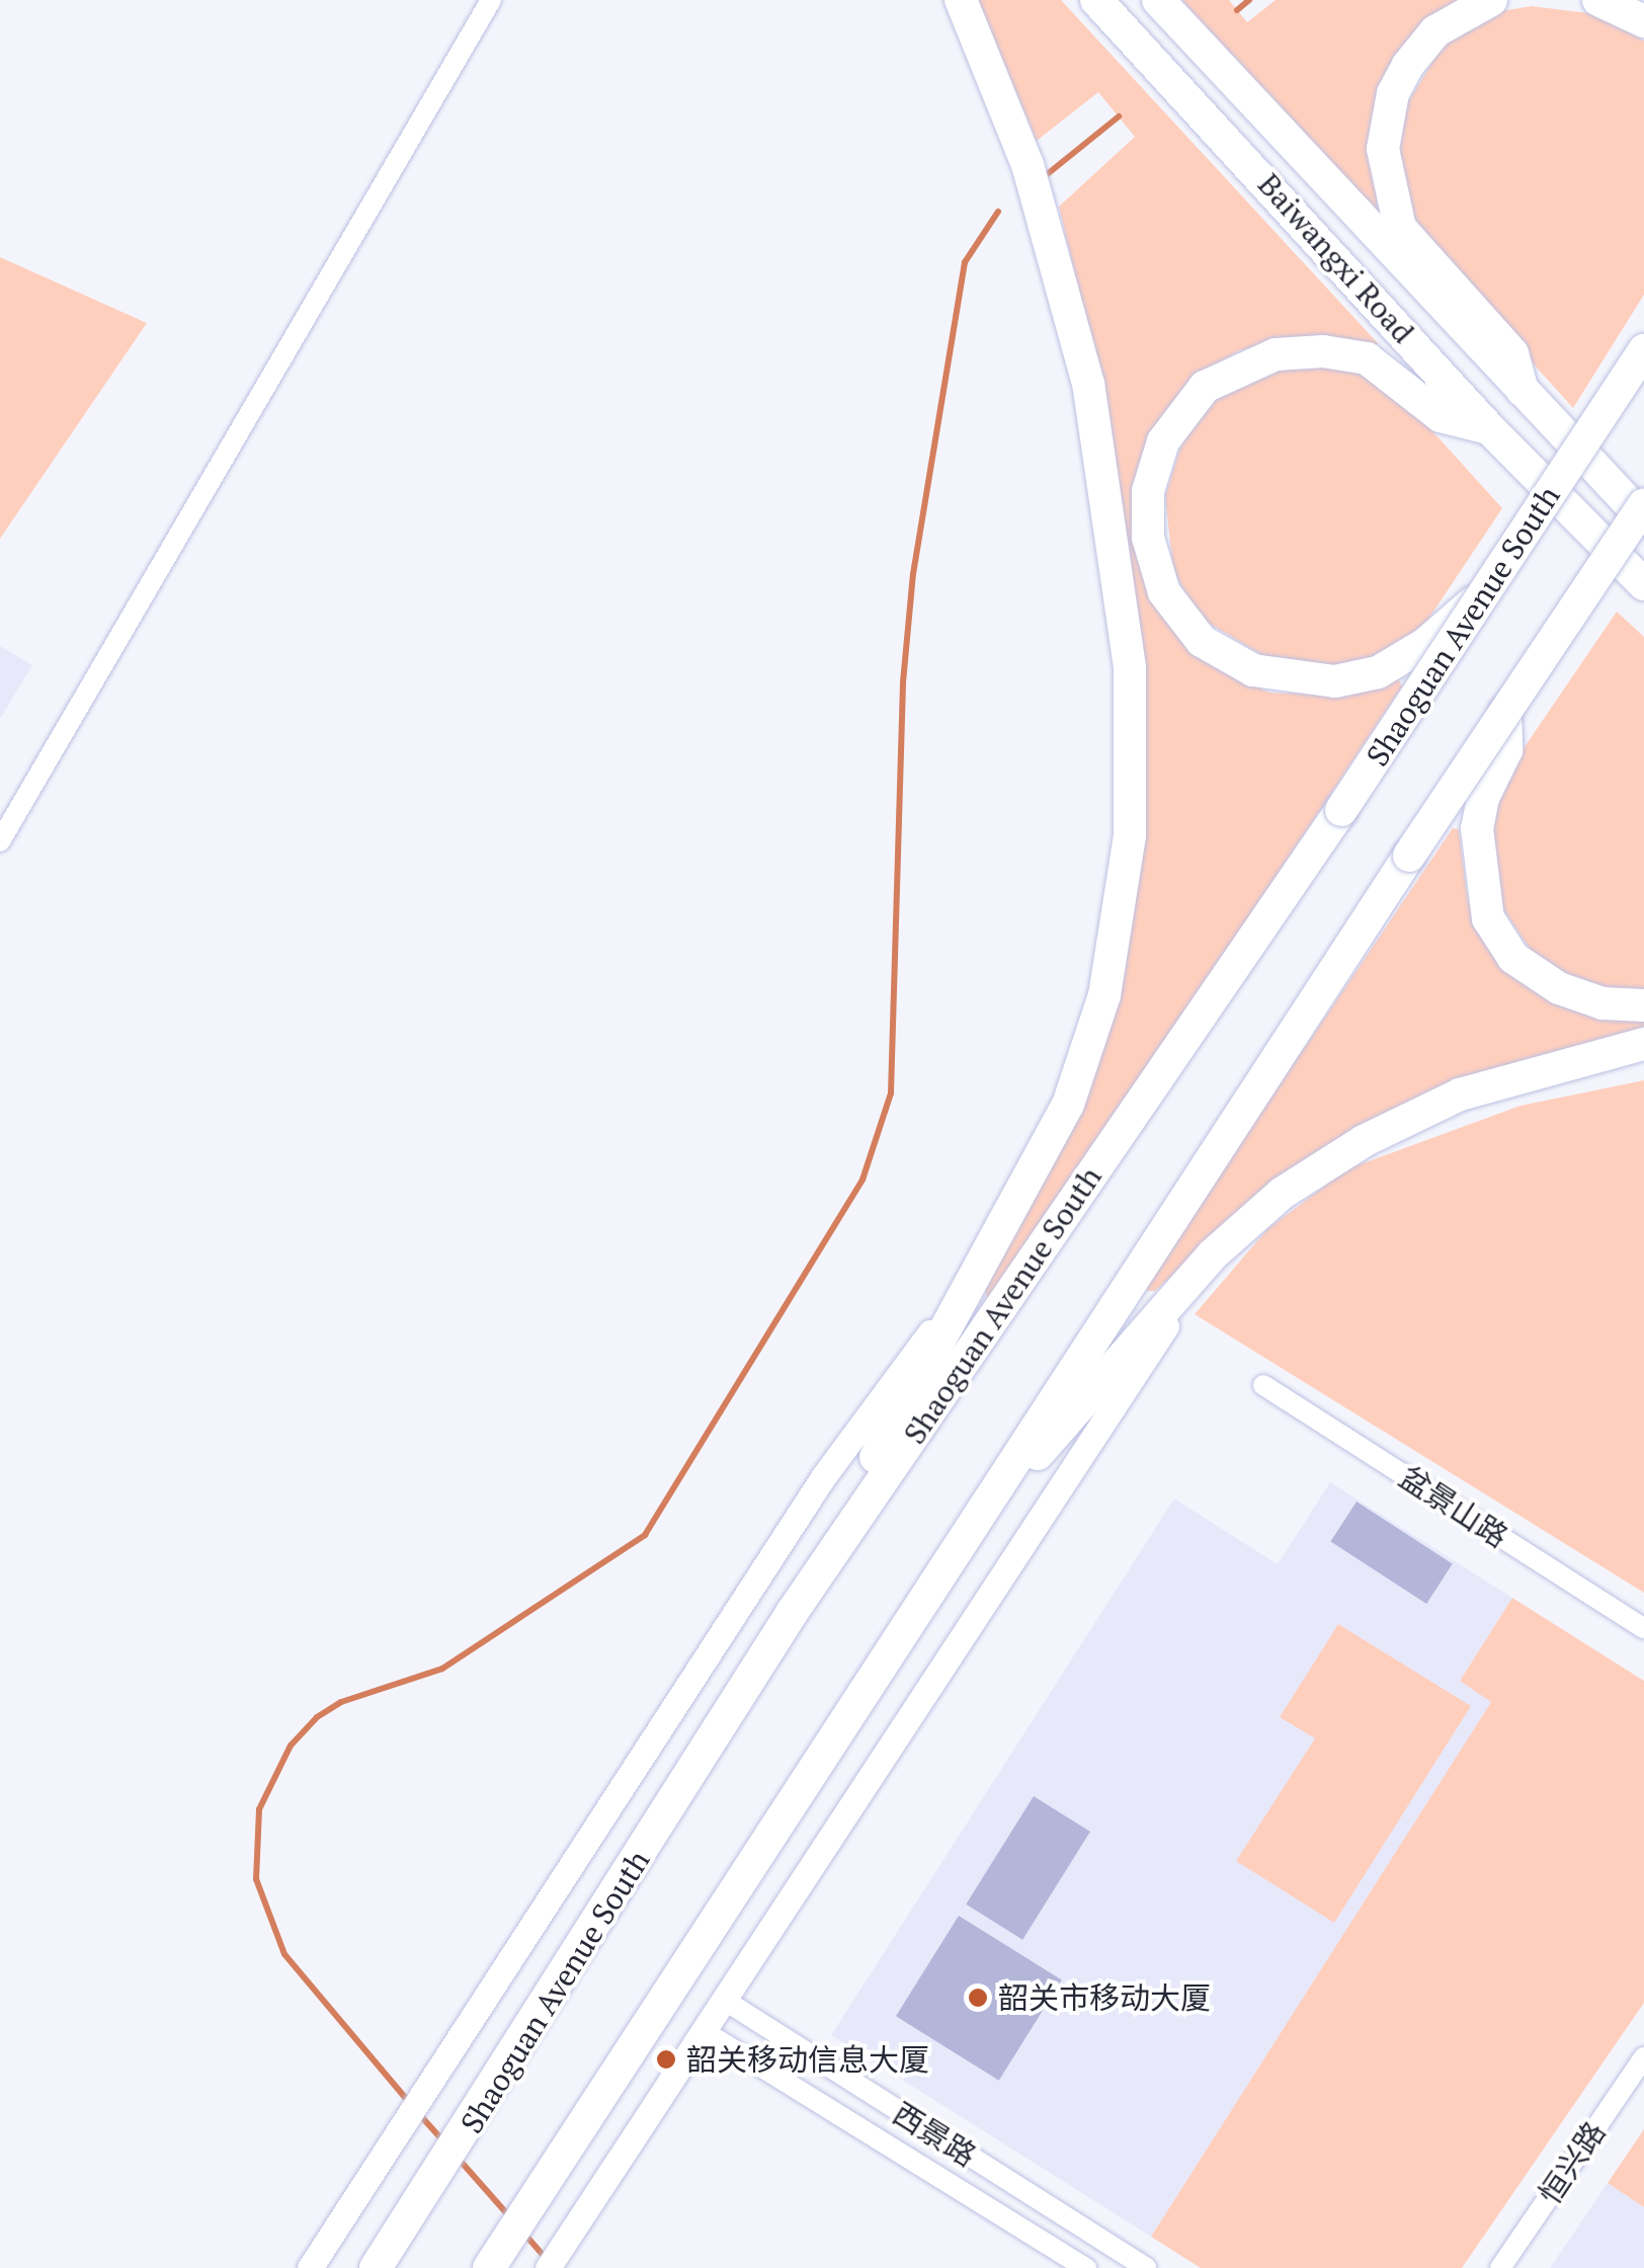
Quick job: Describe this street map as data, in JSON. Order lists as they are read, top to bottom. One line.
{"streets":{"main road":["Baiwangxi Road","Shaoguan Avenue South"],"street":["盆景山路","西景路","恒兴路"]},"places":["韶关市移动大厦","韶关移动信息大厦"]}
